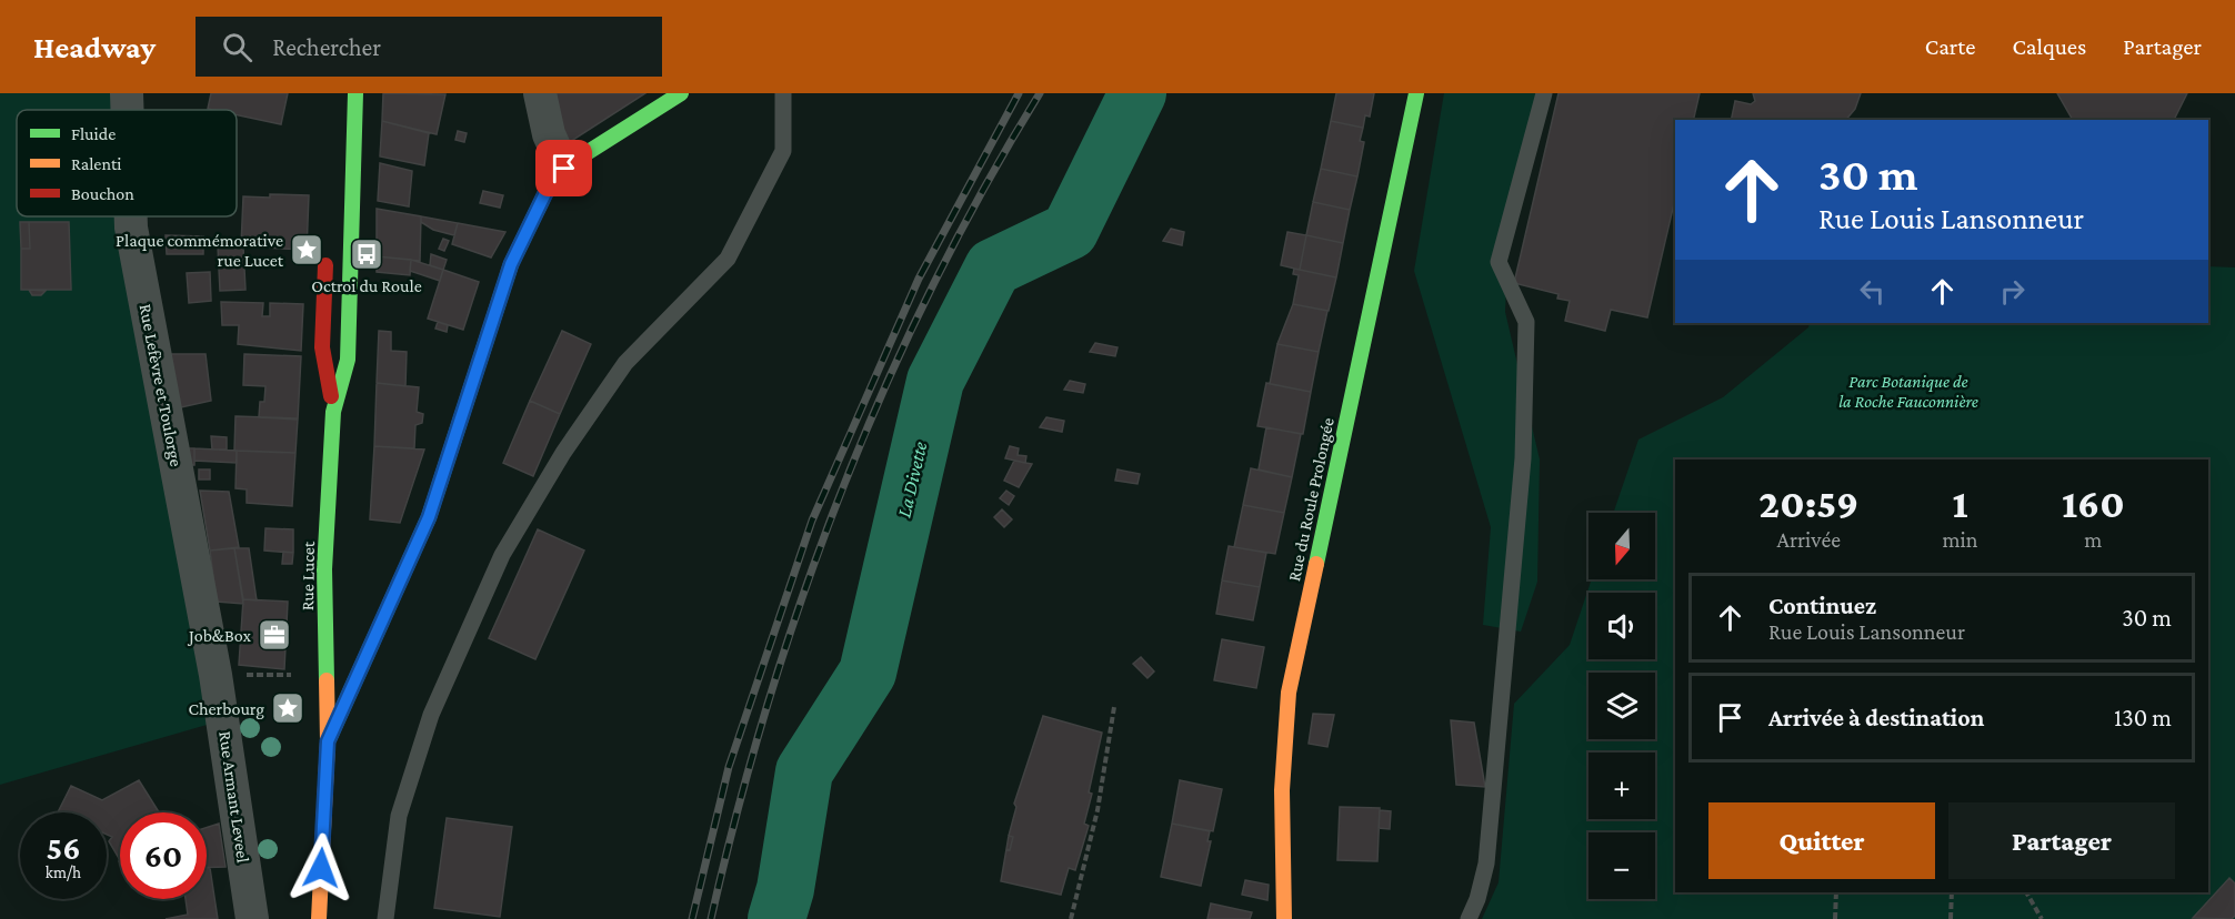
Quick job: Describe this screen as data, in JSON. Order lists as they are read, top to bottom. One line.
{"streets":{"main road":["Rue du Roule Prolongée","Rue Lucet"],"street":["Rue Lefèvre et Toulorge","Rue Armant Leveel"]},"crossings":[["Rue Lefèvre et Toulorge","Rue Armant Leveel"]],"water":["La Divette"],"parks":["Parc Botanique de la Roche Fauconnière"],"places":{"place":["Plaque commémorative rue Lucet","Cherbourg"],"bus stop":["Octroi du Roule"],"office":["Job&Box"]},"legend":["Fluide","Ralenti","Bouchon"],"north":"bottom","page":{"header":"Headway","search":"Rechercher","nav":["Carte","Calques","Partager"],"turn":["30 m","Rue Louis Lansonneur"],"eta":["20:59","Arrivée","1","min","160","m"],"map_buttons":["+","−"],"list":[{"name":"Continuez","note":"Rue Louis Lansonneur","value":"30 m"},{"name":"Arrivée à destination","value":"130 m"}],"buttons":["Quitter","Partager"],"speed":"56 km/h","limit":"60"}}
